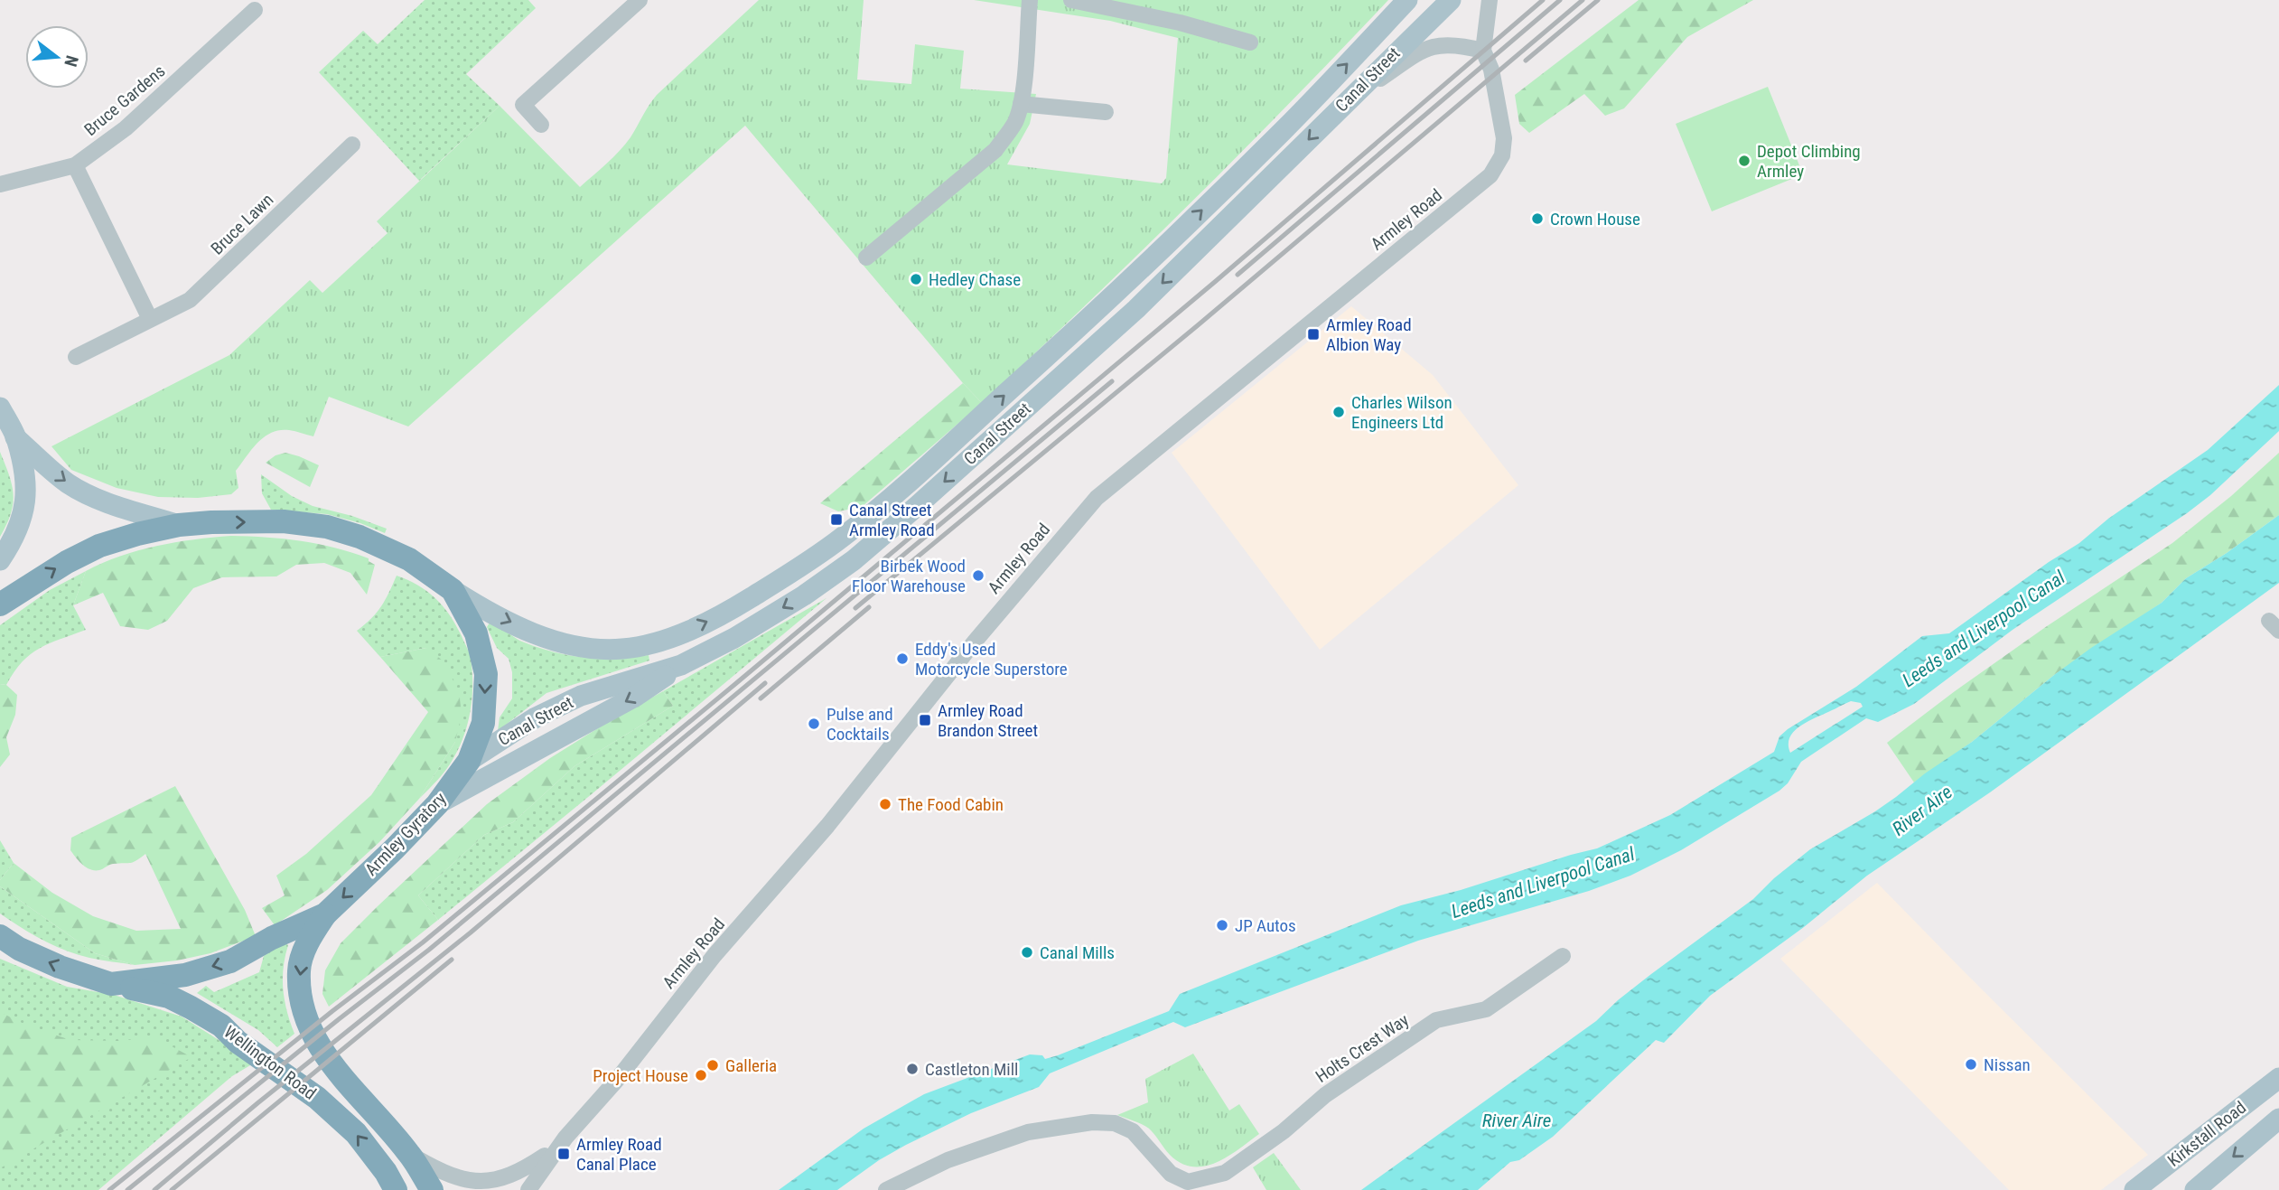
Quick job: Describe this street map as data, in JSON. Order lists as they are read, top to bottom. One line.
{"streets":{"highway":["Armley Gyratory","Wellington Road"],"main road":["Canal Street","Kirkstall Road"],"street":["Bruce Gardens","Armley Road","Bruce Lawn","Holts Crest Way"]},"crossings":[["Canal Street","Armley Gyratory"],["Armley Road","Wellington Road"],["Armley Gyratory","Wellington Road"]],"water":["Leeds and Liverpool Canal","River Aire"],"places":{"other":["Depot Climbing Armley","Crown House","Hedley Chase","Charles Wilson Engineers Ltd","Birbek Wood Floor Warehouse","Eddy's Used Motorcycle Superstore","Pulse and Cocktails","The Food Cabin","JP Autos","Canal Mills","Nissan","Galleria","Castleton Mill","Project House"],"transit":["Armley Road Albion Way","Canal Street Armley Road","Armley Road Brandon Street","Armley Road Canal Place"]},"north":"right"}
